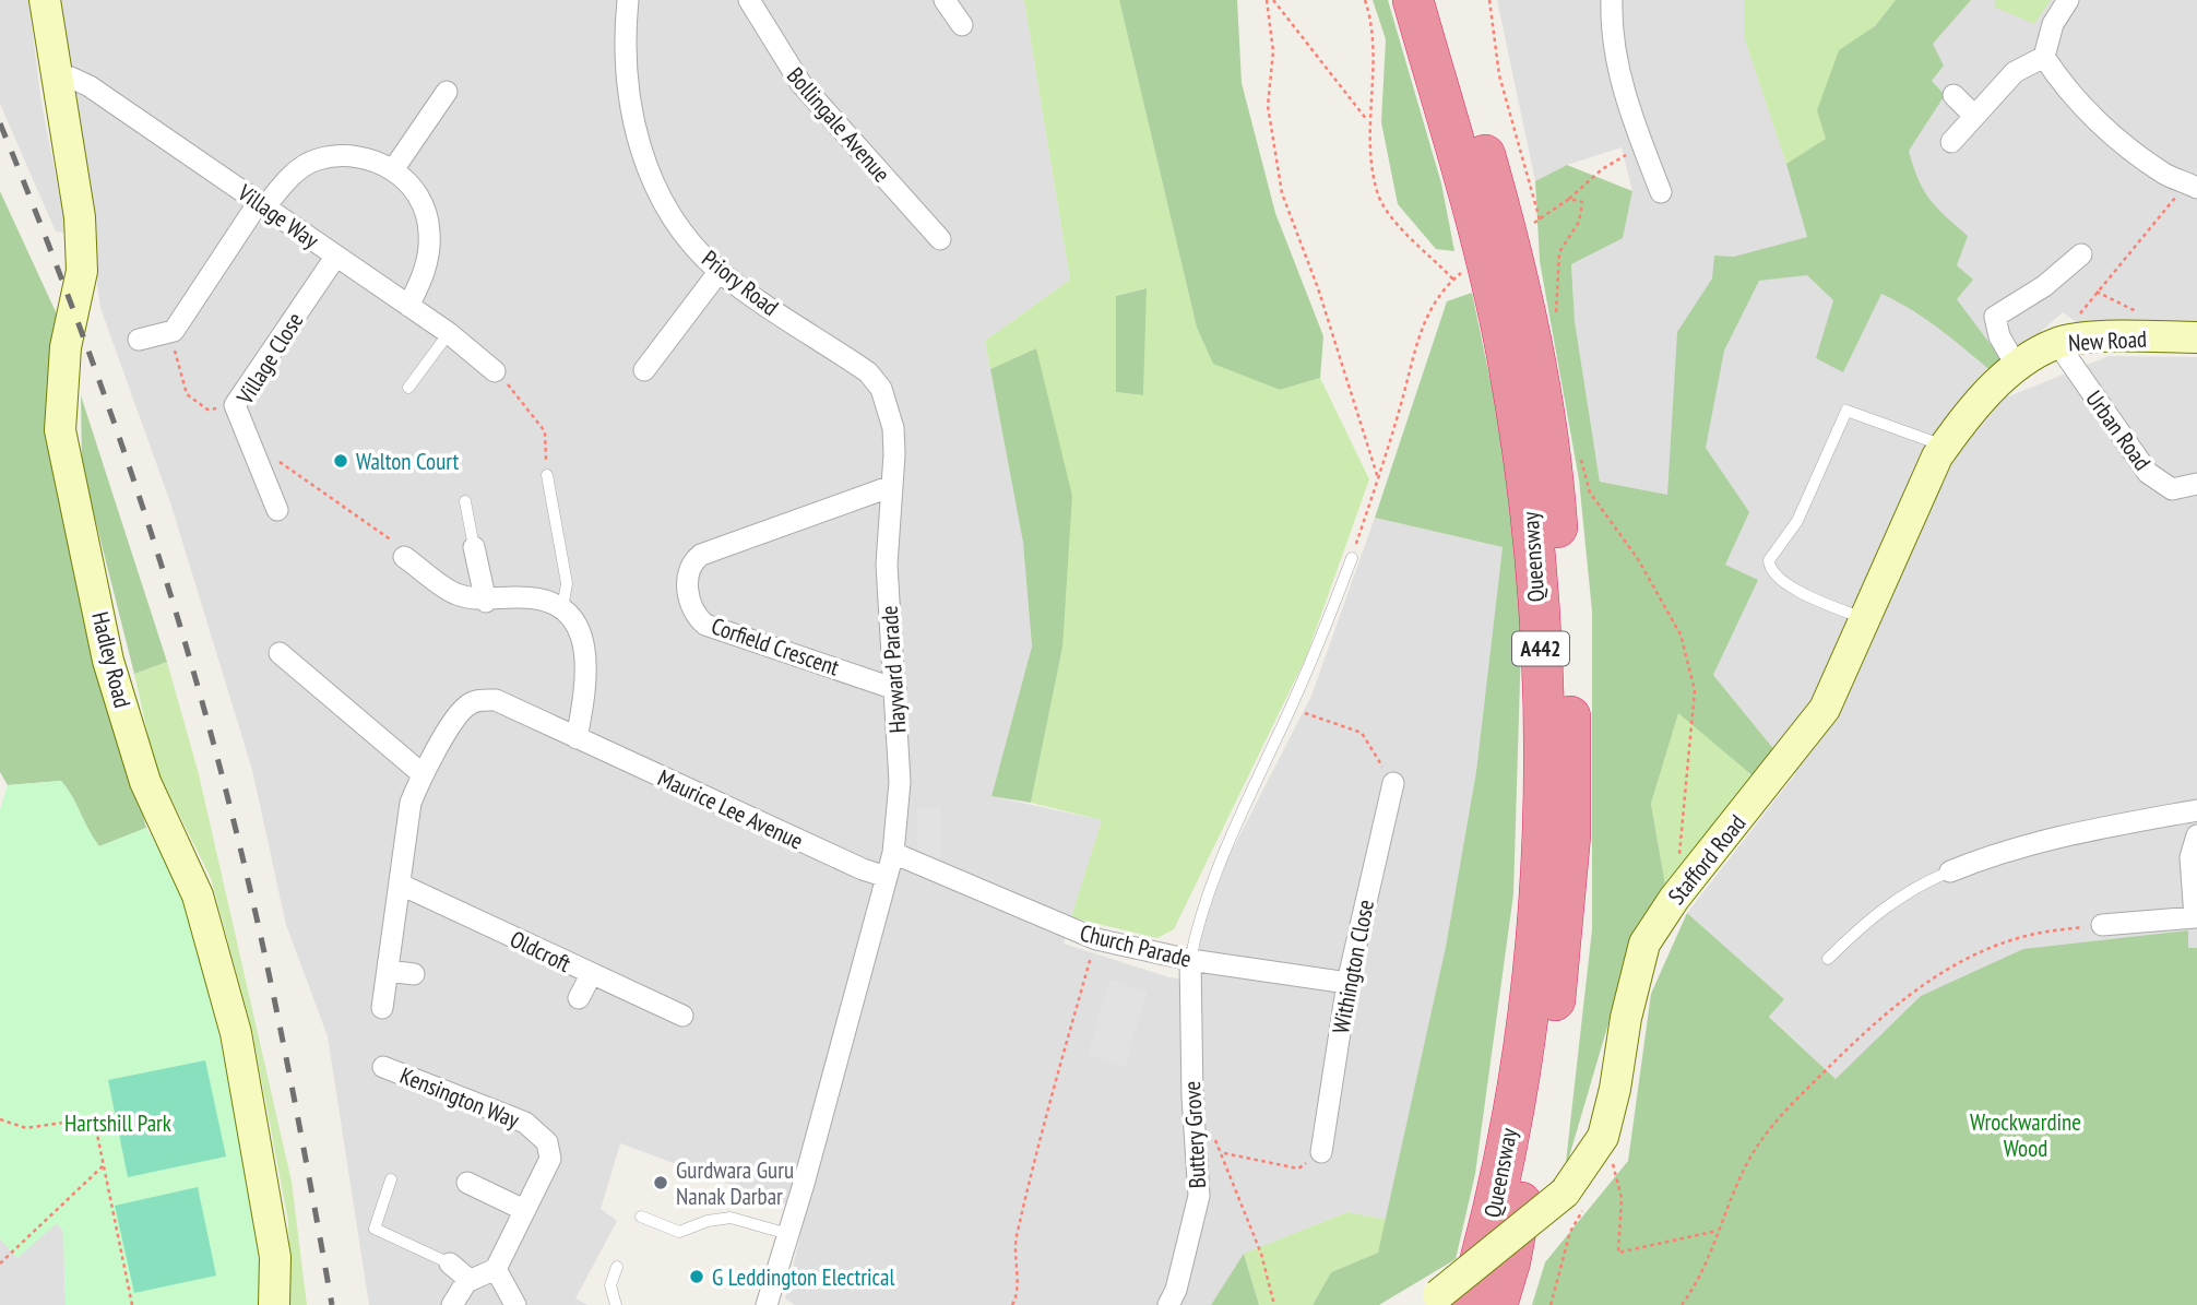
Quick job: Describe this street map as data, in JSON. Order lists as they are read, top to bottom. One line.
{"streets":{"highway":["Queensway","A442"],"street":["Bollingale Avenue","Village Way","Priory Road","New Road","Village Close","Urban Road","Corfield Crescent","Hadley Road","Hayward Parade","Maurice Lee Avenue","Stafford Road","Church Parade","Oldcroft","Withington Close","Kensington Way","Buttery Grove"]},"crossings":[["Village Way","Village Close"],["Village Way","Hadley Road"],["Priory Road","Corfield Crescent"],["Priory Road","Hayward Parade"],["New Road","Urban Road"],["New Road","Stafford Road"],["Queensway","Stafford Road"],["Corfield Crescent","Hayward Parade"],["Hayward Parade","Maurice Lee Avenue"],["Hayward Parade","Church Parade"],["Church Parade","Withington Close"],["Church Parade","Buttery Grove"]],"parks":["Wrockwardine Wood","Hartshill Park"],"places":["Walton Court","Gurdwara Guru Nanak Darbar","G Leddington Electrical"]}
